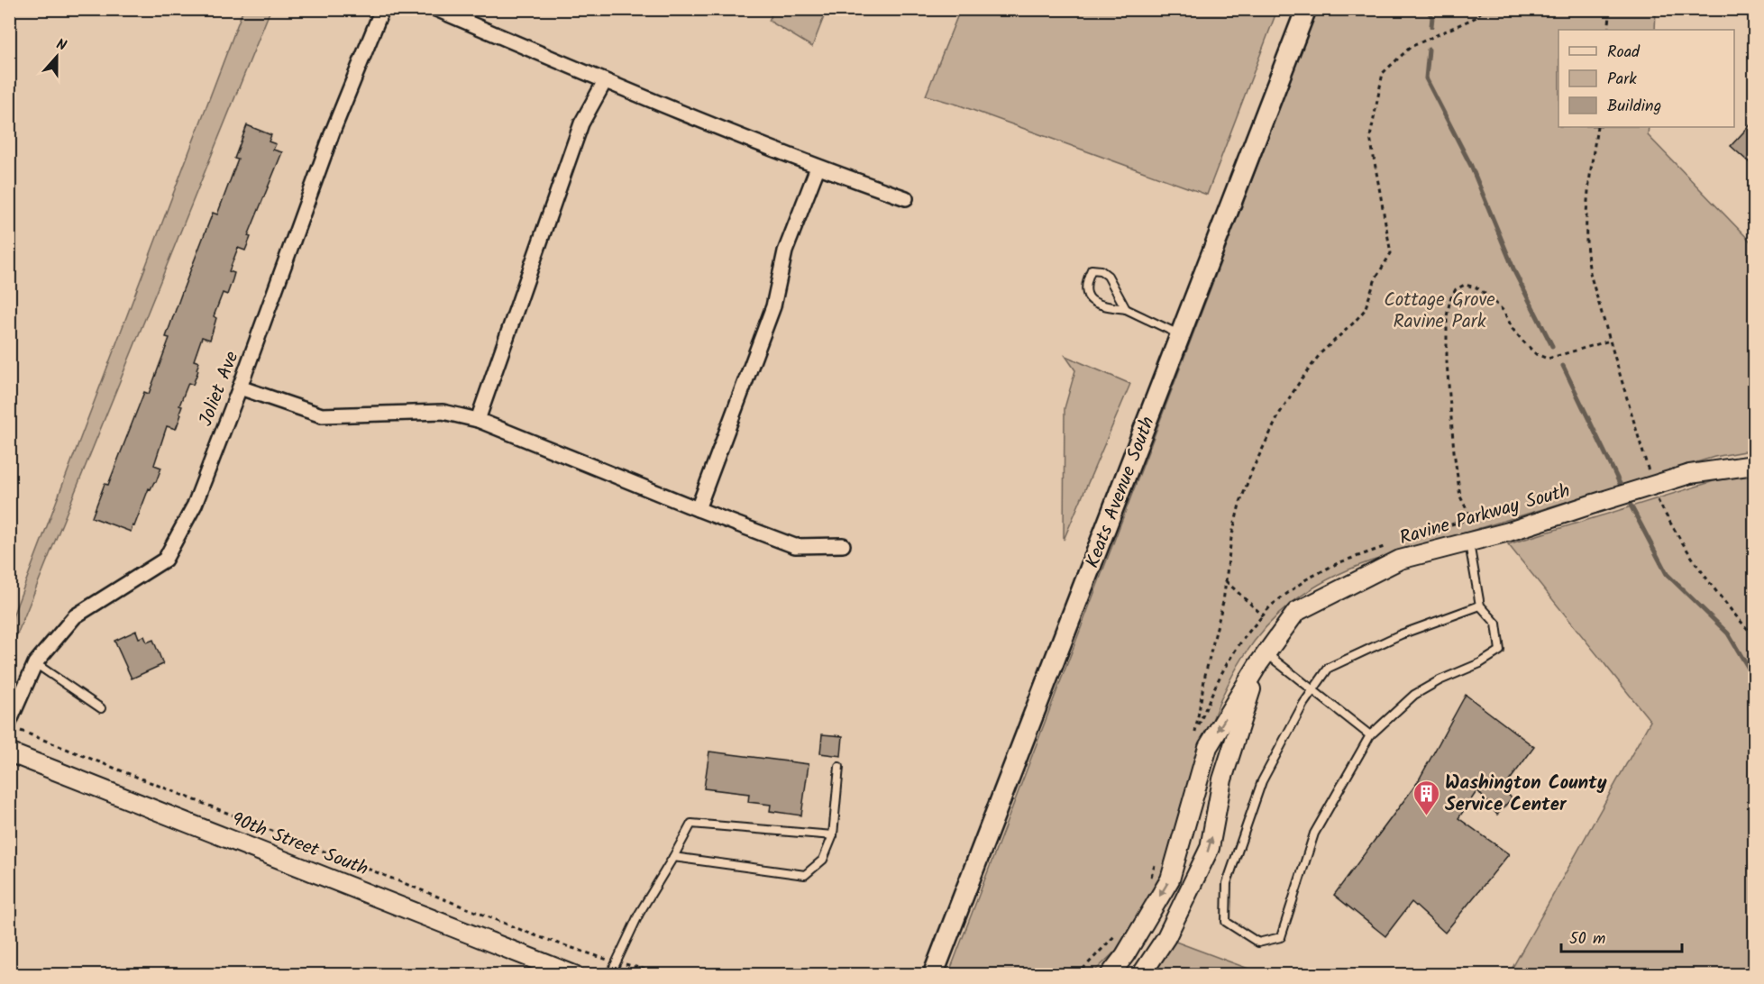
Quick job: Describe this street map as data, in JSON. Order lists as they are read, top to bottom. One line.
{"streets":{"main road":["Keats Avenue South"],"street":["Joliet Ave","Ravine Parkway South","90th Street South"]},"parks":["Cottage Grove Ravine Park"],"places":{"building":["Washington County Service Center"]},"legend":["Road","Park","Building"],"scale_bar":"50 m","north":"top"}
